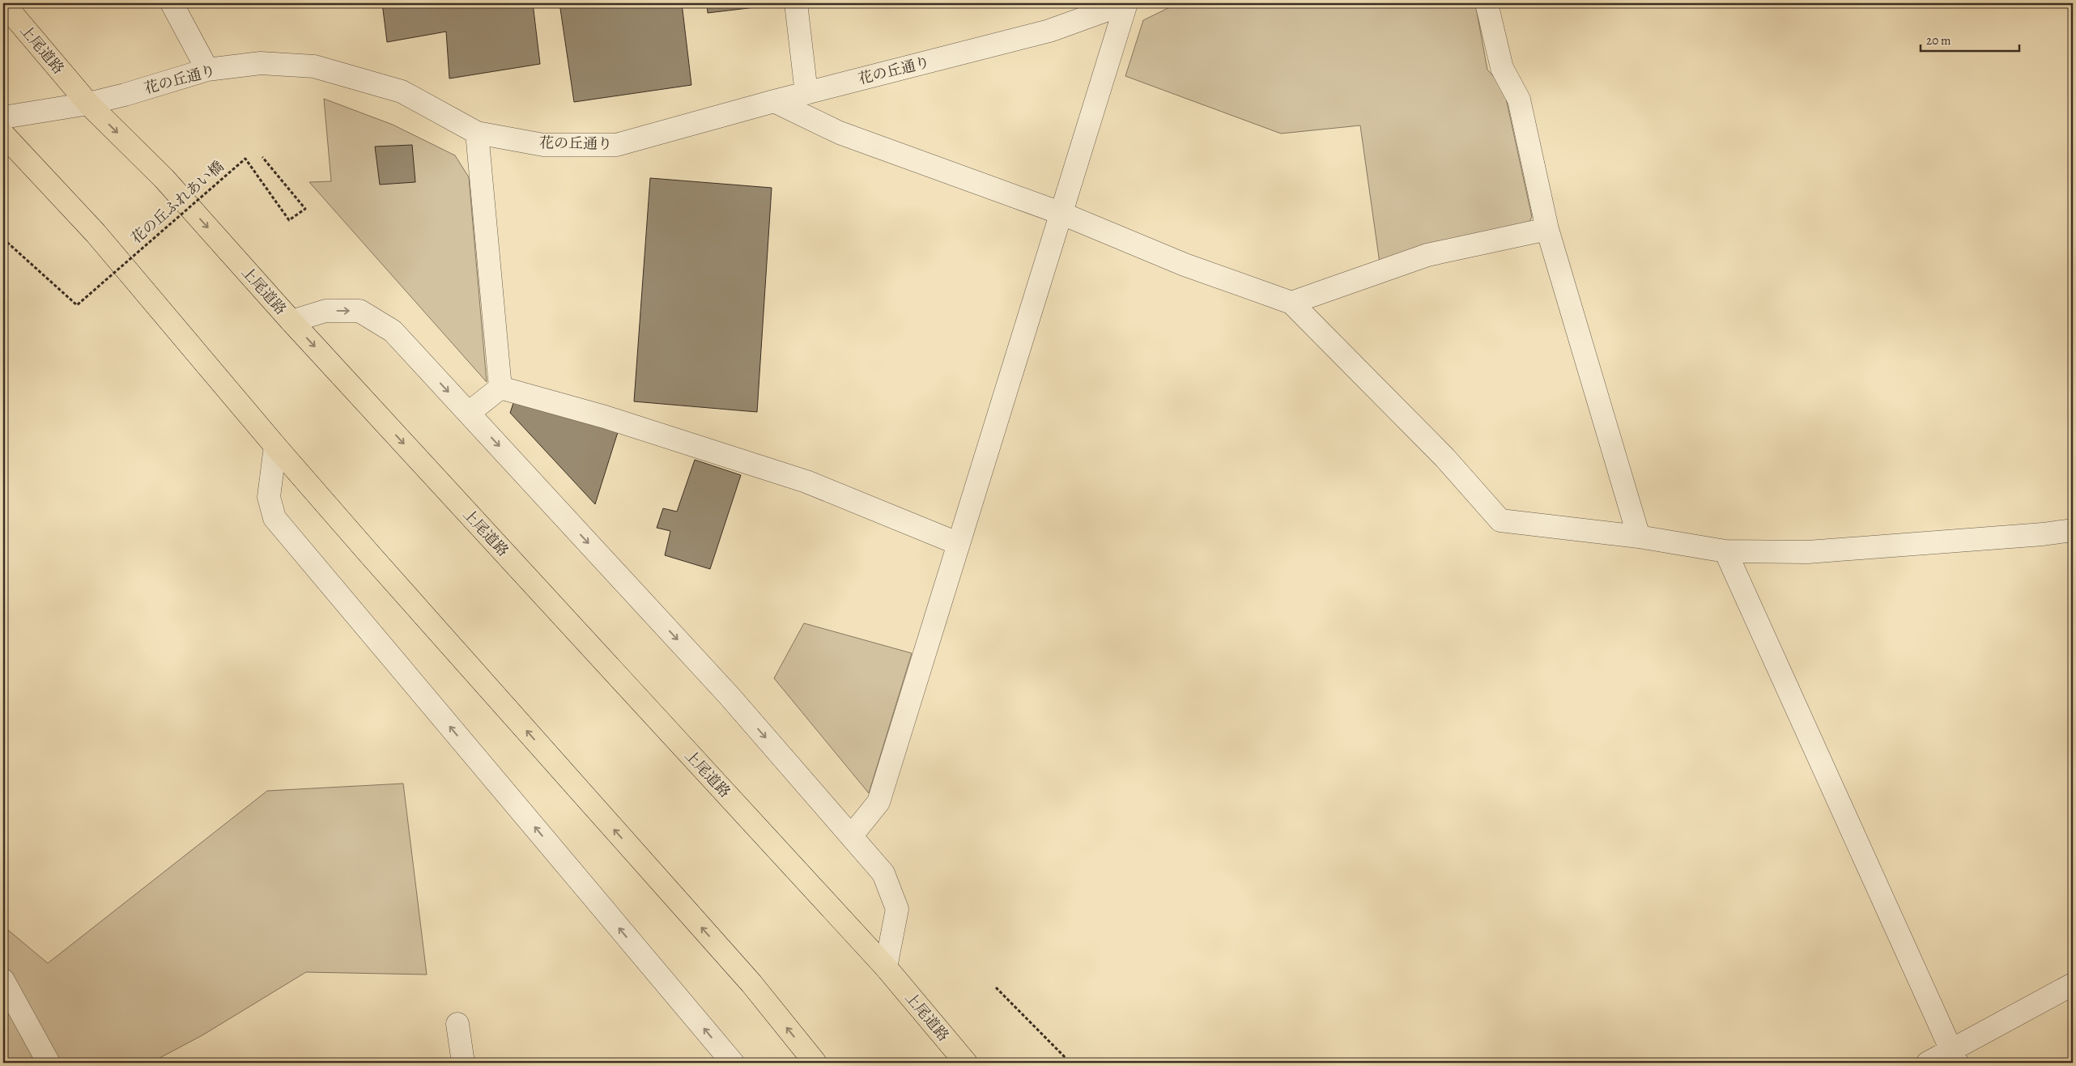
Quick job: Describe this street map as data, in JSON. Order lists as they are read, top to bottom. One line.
{"streets":{"highway":["上尾道路"],"street":["花の丘通り"],"path":["花の丘ふれあい橋"]},"crossings":[["上尾道路","花の丘通り"]],"scale_bar":"20 m"}
